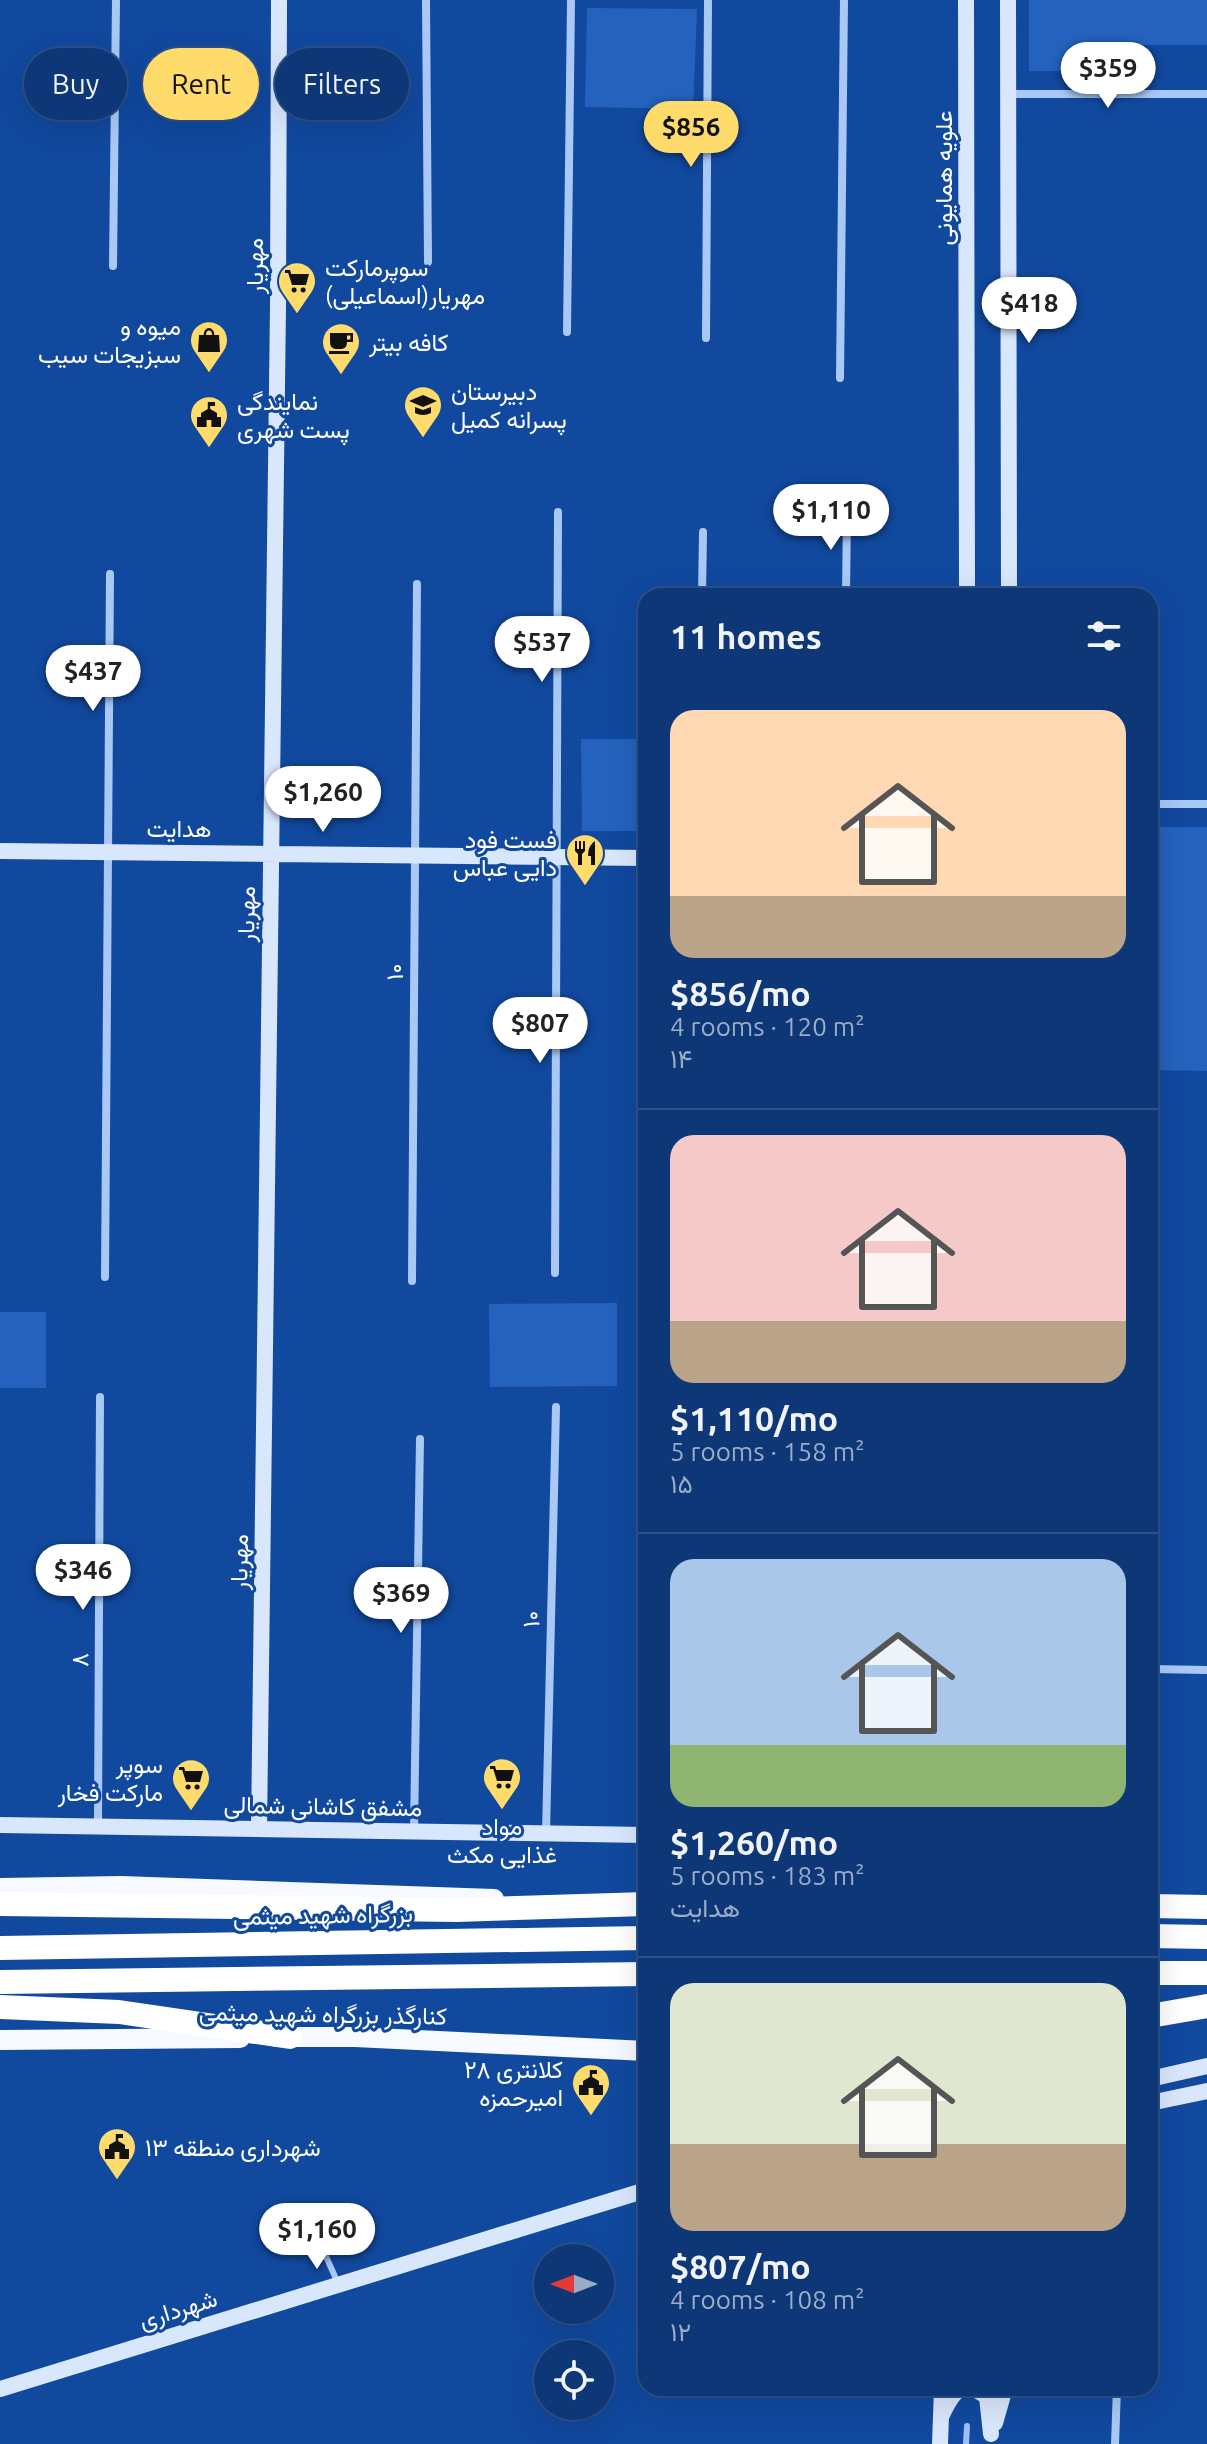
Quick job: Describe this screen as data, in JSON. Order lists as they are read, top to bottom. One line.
{"streets":{"highway":["بزرگراه شهید میثمی"],"main road":["کنارگذر بزرگراه شهید میثمی"],"street":["علویه همایونی","مهریار","هدایت","۱۰","۸","مشفق کاشانی شمالی","شهرداری"]},"crossings":[["مهریار","هدایت"],["مهریار","مشفق کاشانی شمالی"],["هدایت","۱۰"],["۱۰","مشفق کاشانی شمالی"],["۸","مشفق کاشانی شمالی"]],"places":{"supermarket":["سوپرمارکت مهریار(اسماعیلی)","مواد غذایی مکث","سوپر مارکت فخار"],"shop":["میوه و سبزیجات سیب"],"cafe":["کافه بیتر"],"school or university":["دبیرستان پسرانه کمیل"],"public building":["نمایندگی پست شهری","کلانتری ۲۸ امیرحمزه","شهرداری منطقه ۱۳"],"restaurant":["فست فود دایی عباس"]},"north":"left","page":{"price":["$359","$856","$418","$1,110","$537","$437","$1,260","$807","$346","$369","$1,160"],"chip":["Buy","Rent","Filters"],"heading":"11 homes","list":[{"name":"$856/mo","note":"4 rooms · 120 m² · ۱۴"},{"name":"$1,110/mo","note":"5 rooms · 158 m² · ۱۵"},{"name":"$1,260/mo","note":"5 rooms · 183 m² · هدایت"},{"name":"$807/mo","note":"4 rooms · 108 m² · ۱۲"}]}}
